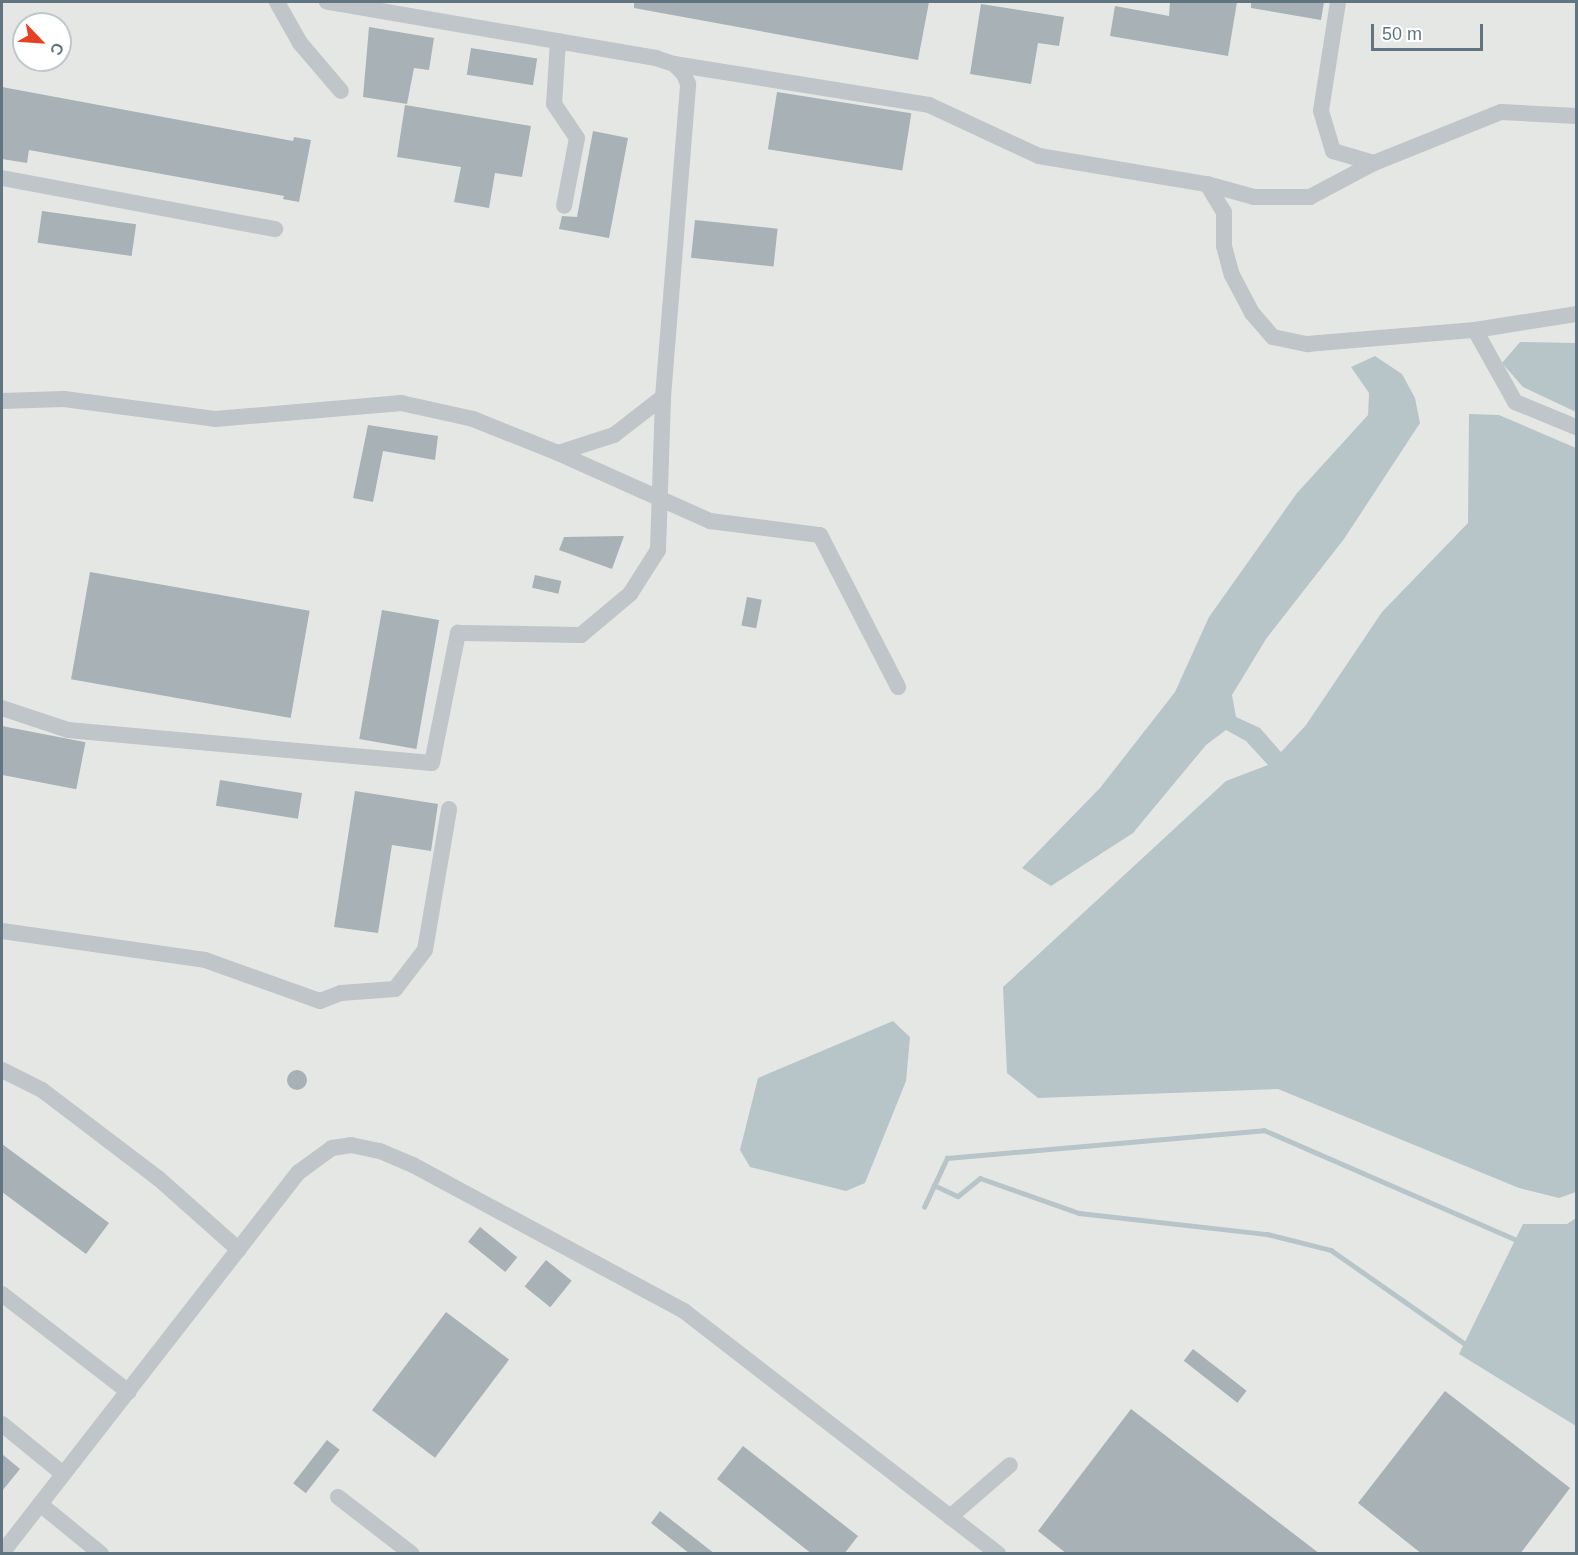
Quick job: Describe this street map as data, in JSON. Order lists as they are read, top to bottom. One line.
{"scale_bar":"50 m","north":"bottom right"}
